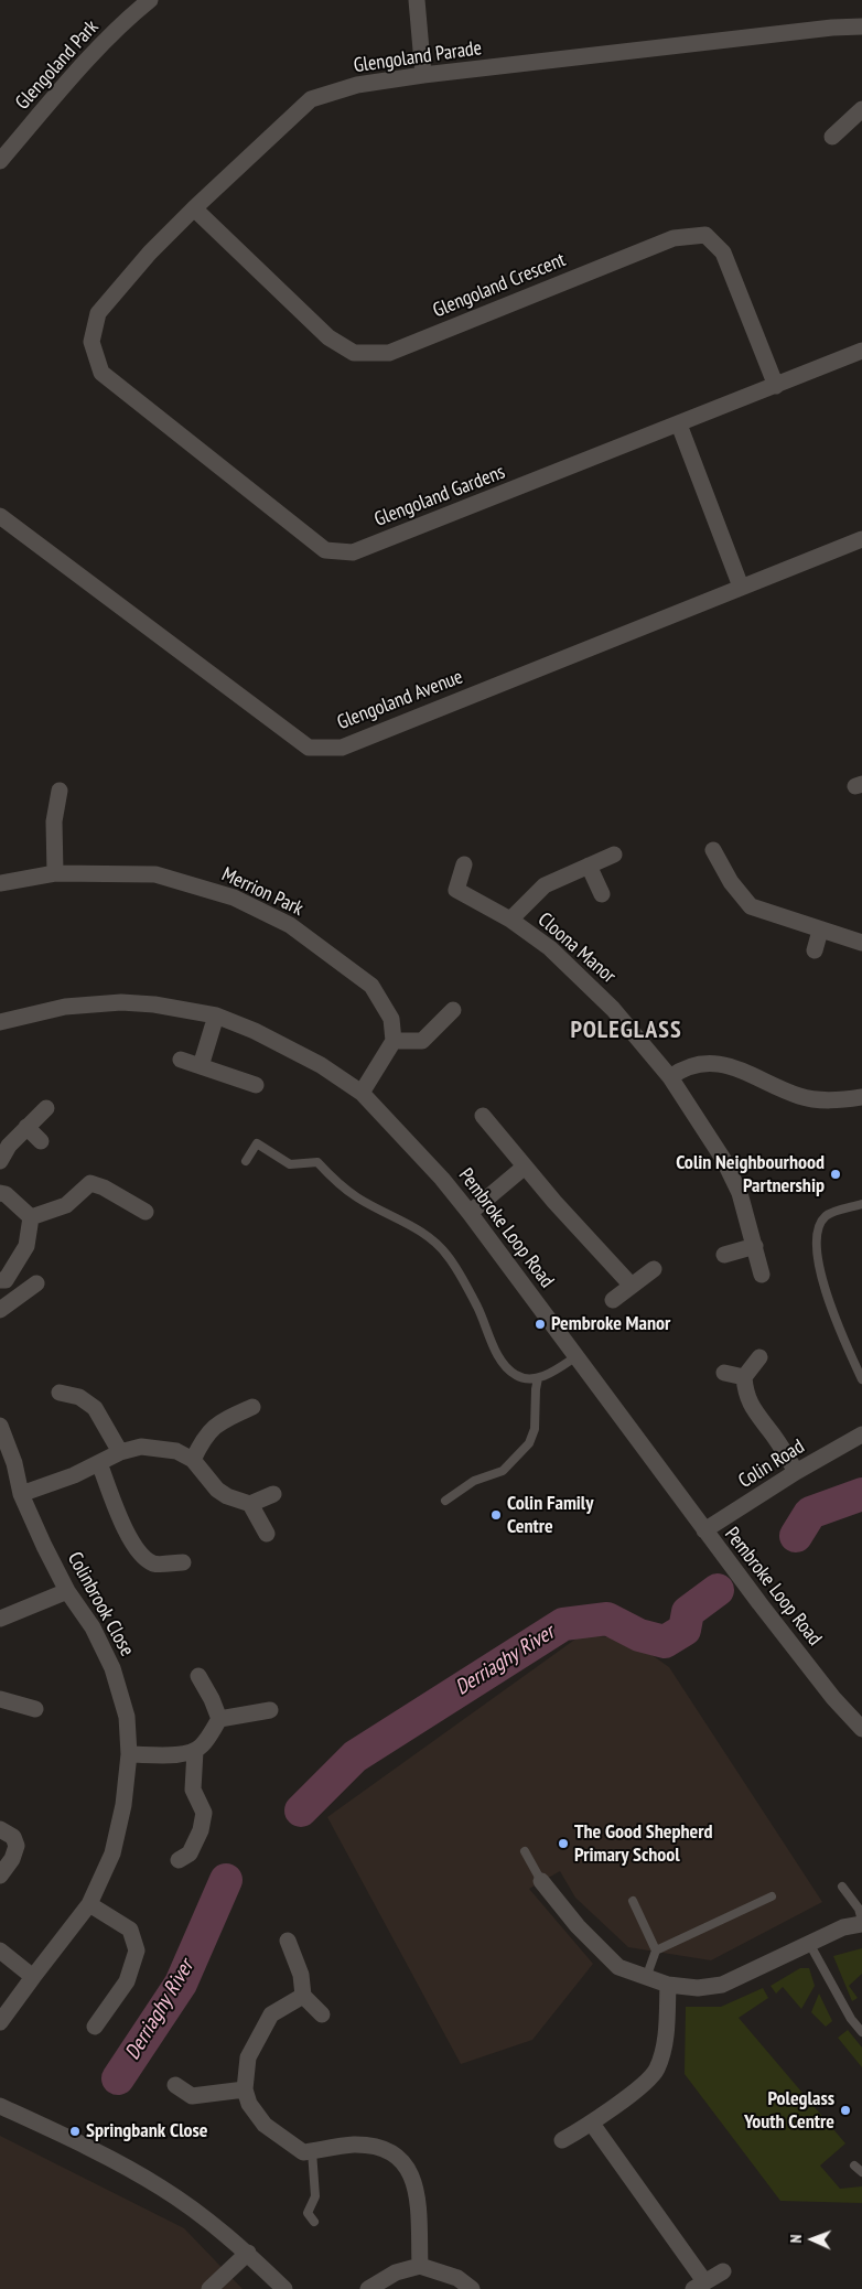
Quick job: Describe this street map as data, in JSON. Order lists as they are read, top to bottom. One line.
{"streets":{"street":["Glengoland Parade","Glengoland Park","Glengoland Crescent","Glengoland Gardens","Glengoland Avenue","Merrion Park","Cloona Manor","Pembroke Loop Road","Colin Road","Colinbrook Close"]},"crossings":[["Glengoland Parade","Glengoland Crescent"],["Glengoland Parade","Glengoland Gardens"],["Glengoland Crescent","Glengoland Gardens"],["Pembroke Loop Road","Colin Road"]],"districts":["POLEGLASS"],"water":["Derriaghy River"],"places":["Colin Neighbourhood Partnership","Pembroke Manor","Colin Family Centre","The Good Shepherd Primary School","Poleglass Youth Centre","Springbank Close"],"north":"left"}
